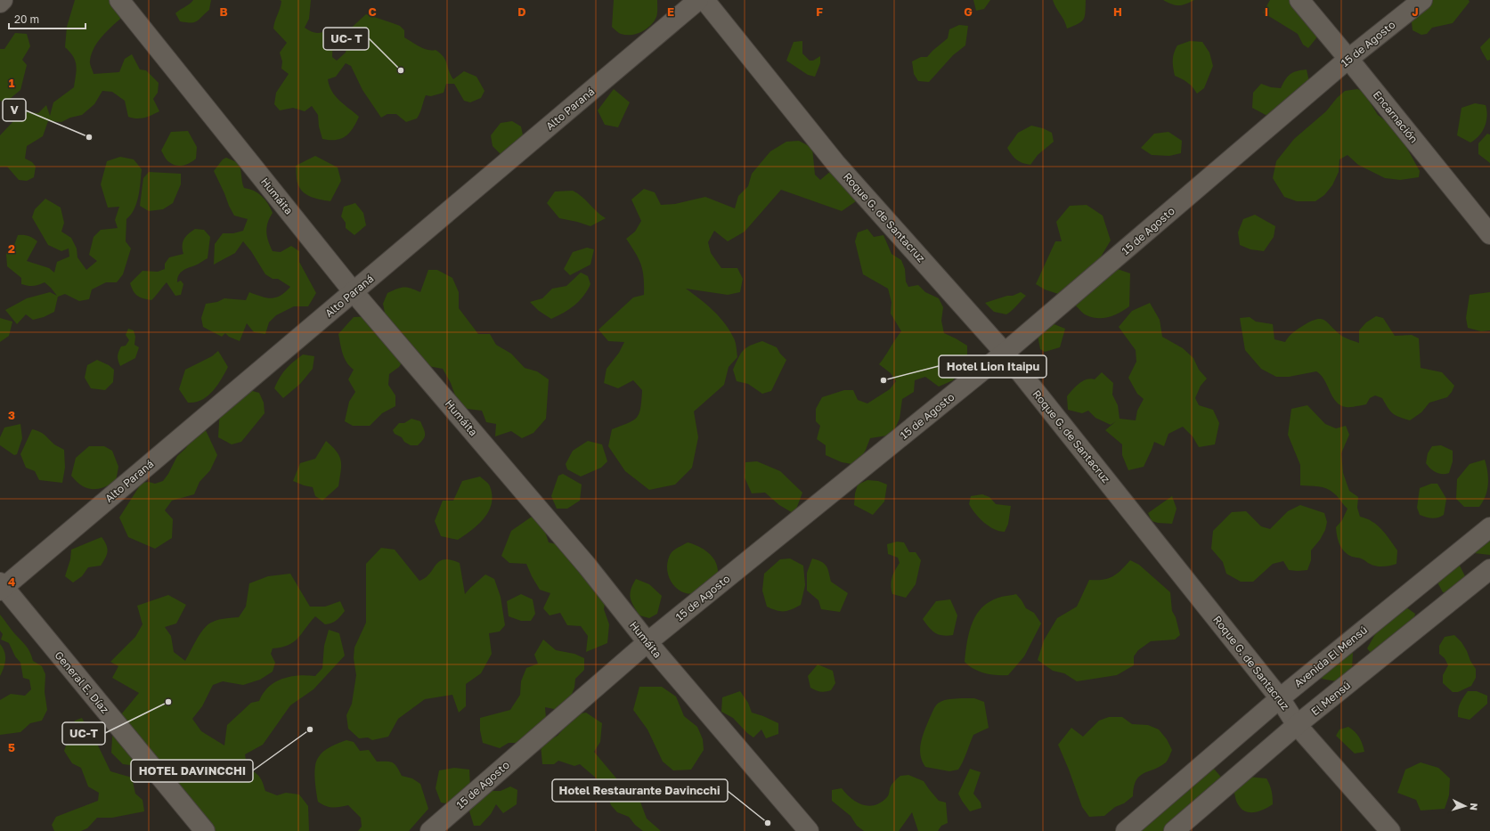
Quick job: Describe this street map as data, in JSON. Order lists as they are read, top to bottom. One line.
{"streets":{"street":["15 de Agosto","Alto Paraná","Encarnación","Humáita","Roque G. de Santacruz","Avenida El Mensú","General E. Díaz","El Mensú"]},"crossings":[["15 de Agosto","Encarnación"],["15 de Agosto","Humáita"],["15 de Agosto","Roque G. de Santacruz"],["Alto Paraná","Humáita"],["Alto Paraná","General E. Díaz"],["Roque G. de Santacruz","Avenida El Mensú"],["Roque G. de Santacruz","El Mensú"]],"places":["UC- T","V","Hotel Lion Itaipu","UC-T","HOTEL DAVINCCHI","Hotel Restaurante Davincchi"],"scale_bar":"20 m","north":"right","grid":{"columns":["B","C","D","E","F","G","H","I","J"],"rows":["1","2","3","4","5"]}}
